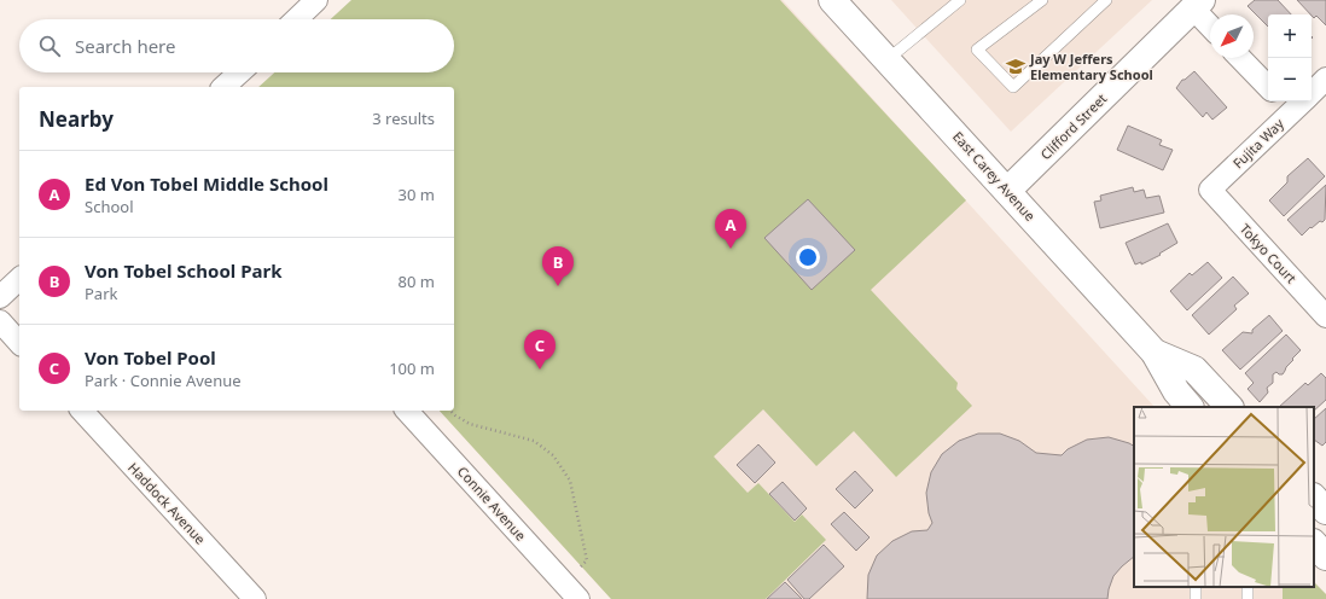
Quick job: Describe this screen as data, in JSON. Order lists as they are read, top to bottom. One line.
{"streets":{"main road":["Clifford Street","East Carey Avenue"],"street":["Fujita Way","Tokyo Court","Haddock Avenue","Connie Avenue"]},"crossings":[["Clifford Street","East Carey Avenue"],["Fujita Way","Tokyo Court"]],"places":{"school or university":["Jay W Jeffers Elementary School"]},"north":"bottom left","page":{"map_buttons":["+","−"],"search":"Search here","heading":["Nearby","3 results"],"list":[{"mark":"A","name":"Ed Von Tobel Middle School","note":"School","value":"30 m"},{"mark":"B","name":"Von Tobel School Park","note":"Park","value":"80 m"},{"mark":"C","name":"Von Tobel Pool","note":"Park · Connie Avenue","value":"100 m"}],"pins":["A","B","C"]}}
